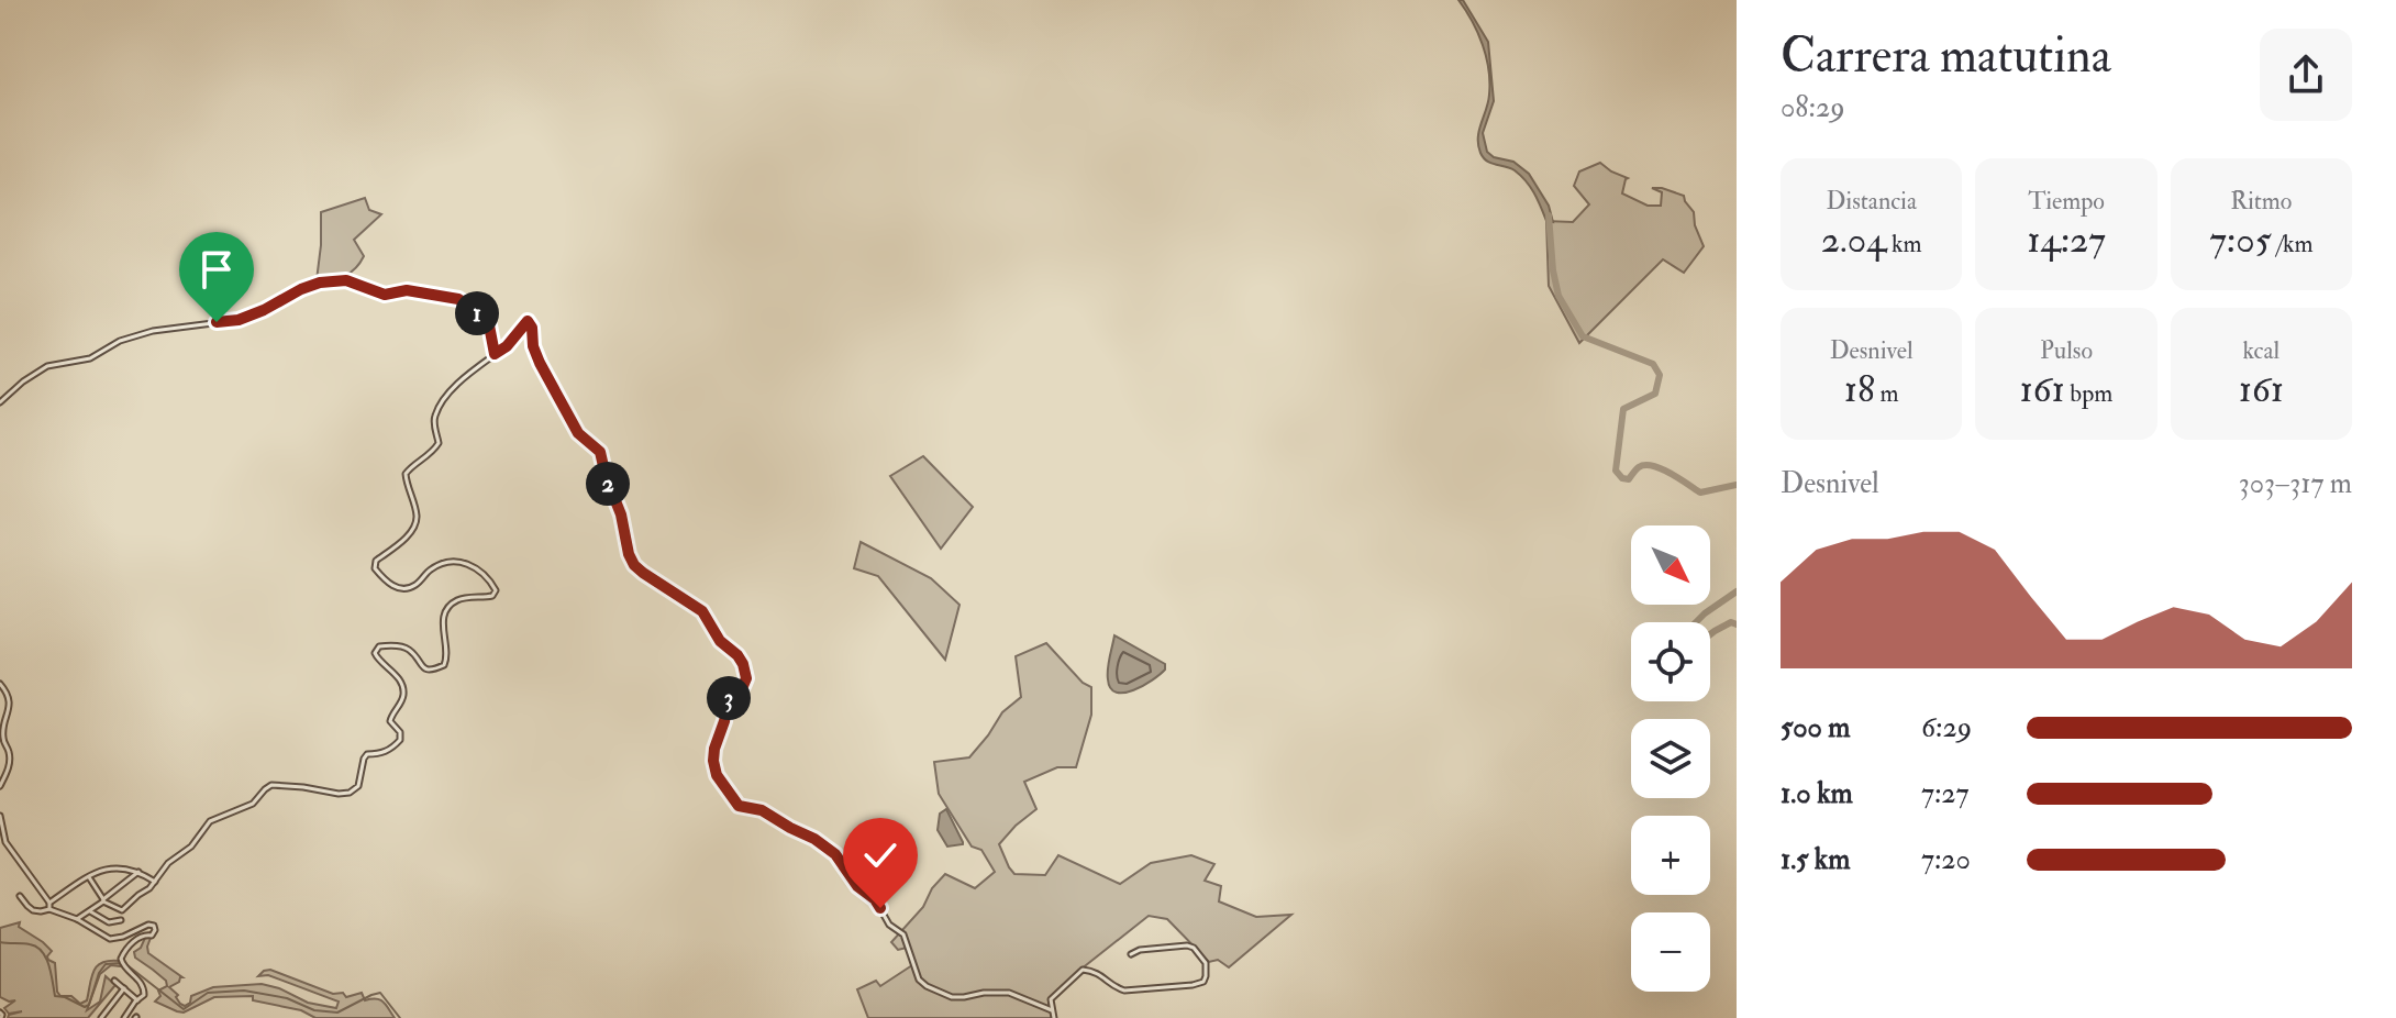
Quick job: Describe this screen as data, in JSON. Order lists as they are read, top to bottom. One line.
{"north":"bottom right","page":{"heading":["Carrera matutina","08:29"],"stats":[["Distancia","2.04 km"],["Tiempo","14:27"],["Ritmo","7:05 /km"],["Desnivel","18 m"],["Pulso","161 bpm"],["kcal","161"]],"pins":["1","2","3"],"chart":["Desnivel","303–317 m"],"map_buttons":["+","−"],"list":[{"name":"500 m","note":"6:29"},{"name":"1.0 km","note":"7:27"},{"name":"1.5 km","note":"7:20"}]}}
